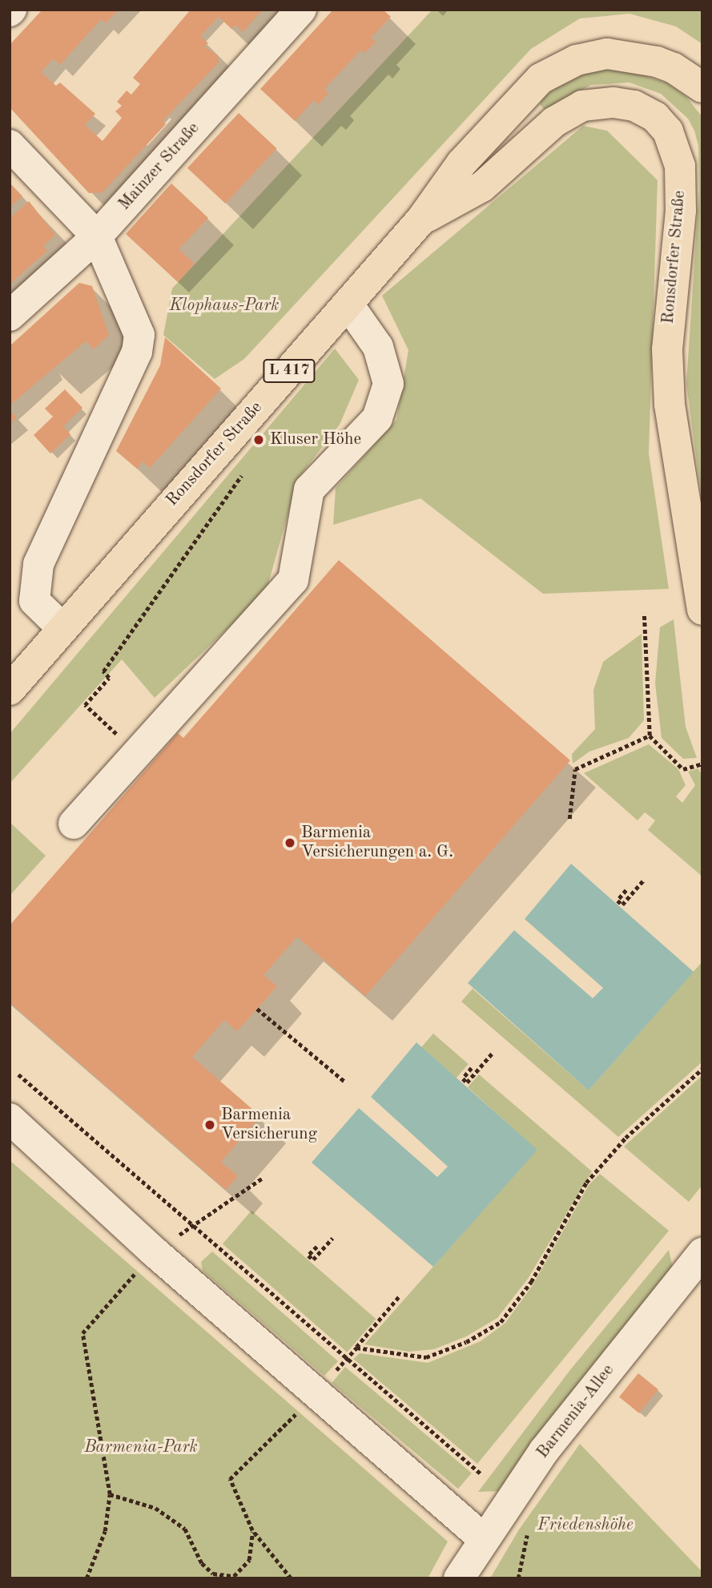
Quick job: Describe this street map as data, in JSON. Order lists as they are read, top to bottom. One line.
{"streets":{"main road":["Ronsdorfer Straße","L 417"],"street":["Mainzer Straße","Barmenia-Allee"]},"parks":["Klophaus-Park","Barmenia-Park","Friedenshöhe"],"places":["Kluser Höhe","Barmenia Versicherungen a. G.","Barmenia Versicherung"]}
